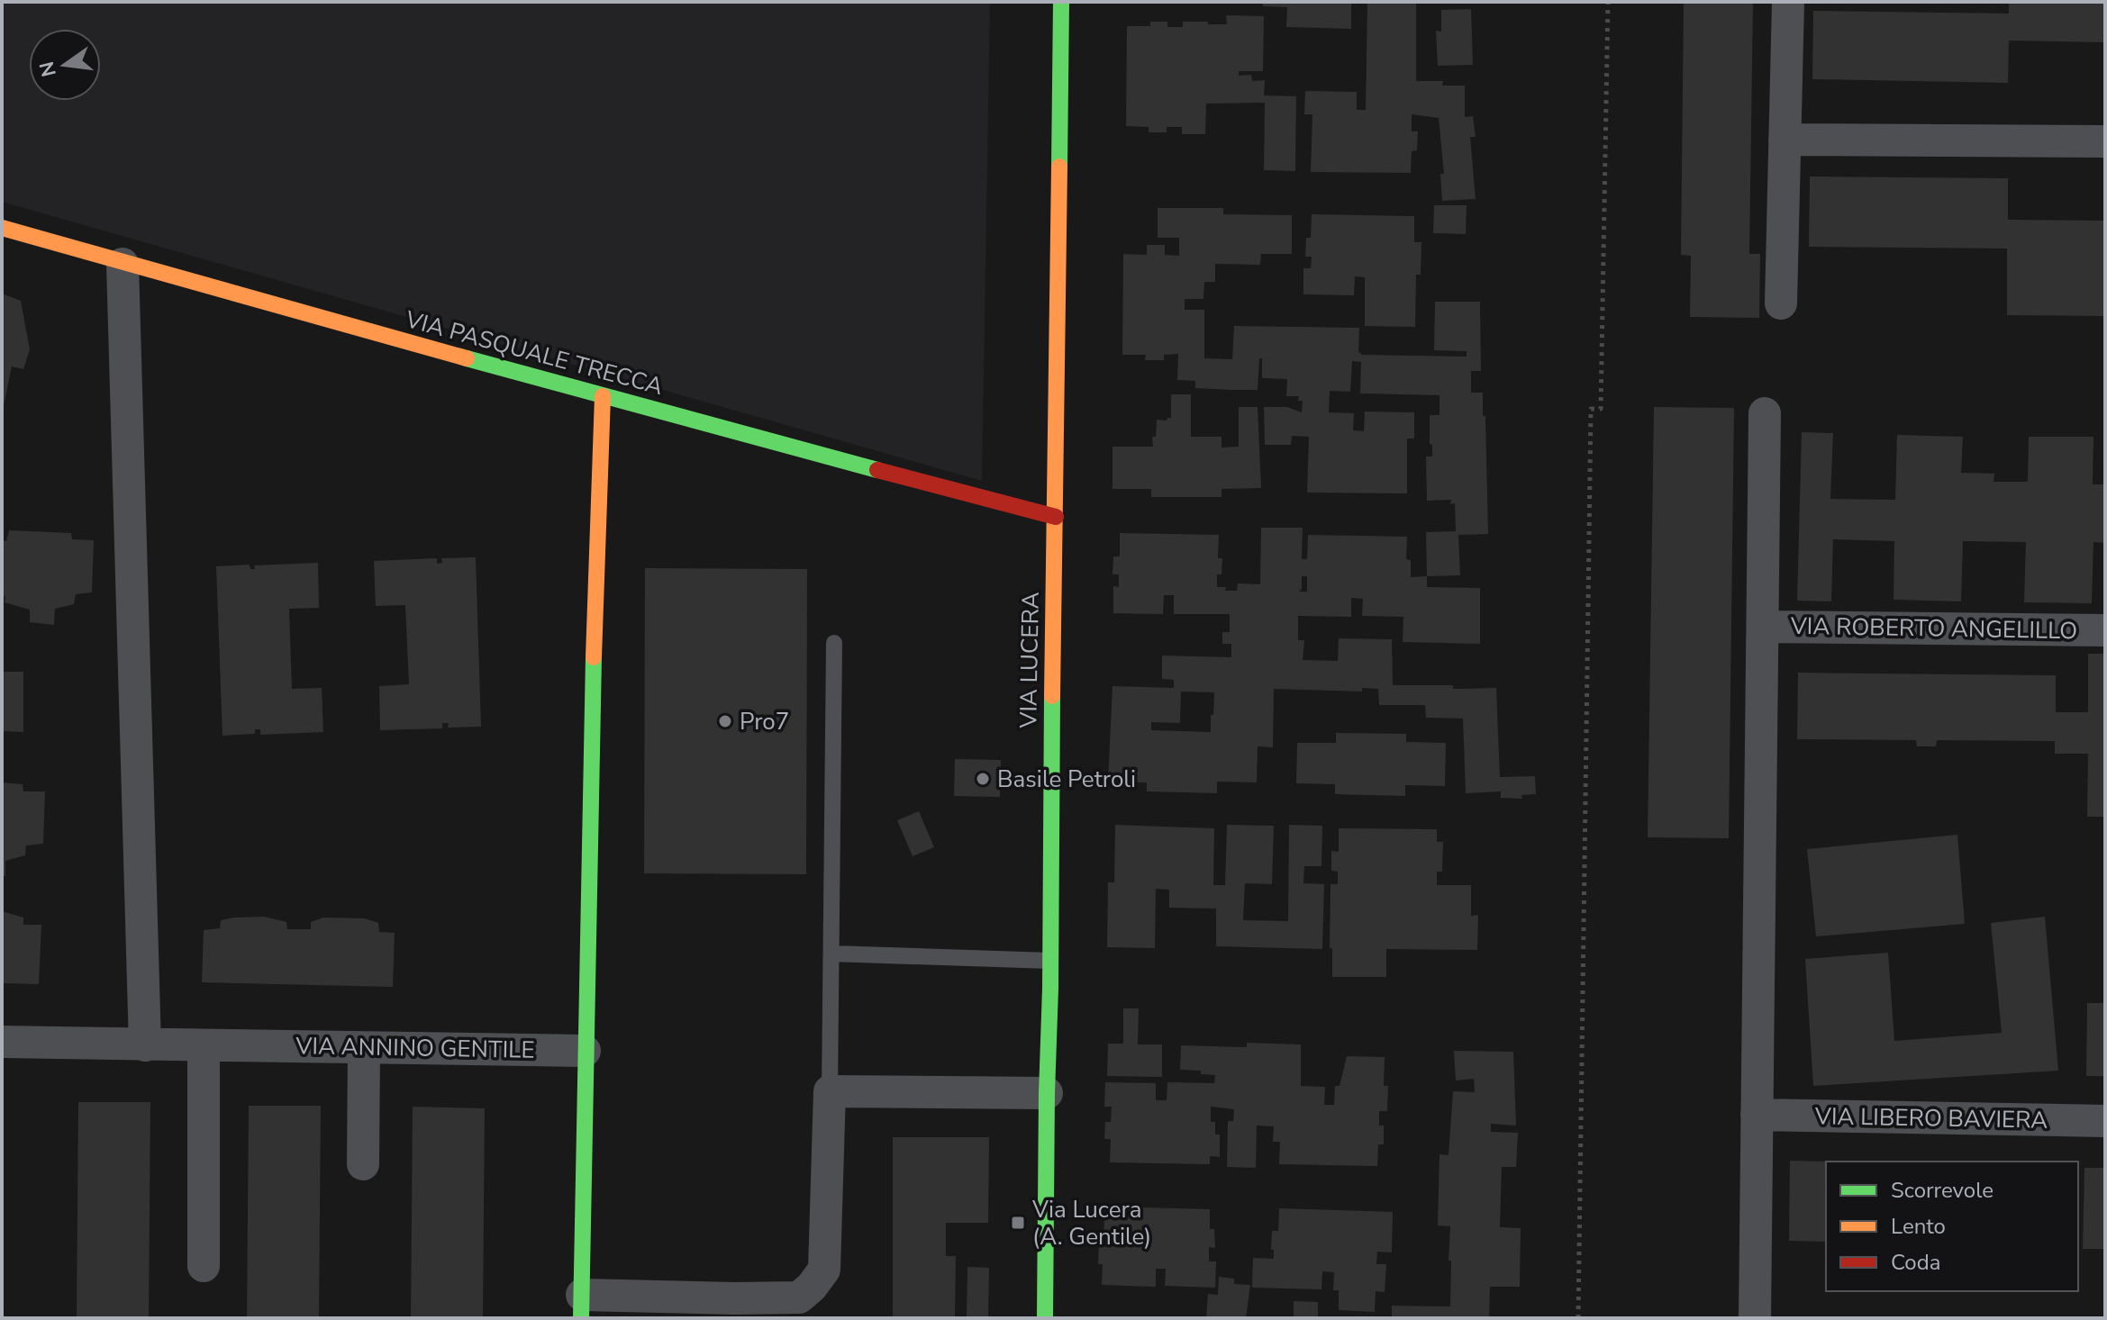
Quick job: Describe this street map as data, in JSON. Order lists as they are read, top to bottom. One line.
{"streets":{"street":["VIA PASQUALE TRECCA","VIA ROBERTO ANGELILLO","VIA LUCERA","VIA ANNINO GENTILE","VIA LIBERO BAVIERA"]},"crossings":[["VIA PASQUALE TRECCA","VIA LUCERA"]],"places":{"other":["Pro7","Basile Petroli"],"transit":["Via Lucera (A. Gentile)"]},"legend":["Scorrevole","Lento","Coda"],"north":"left"}
